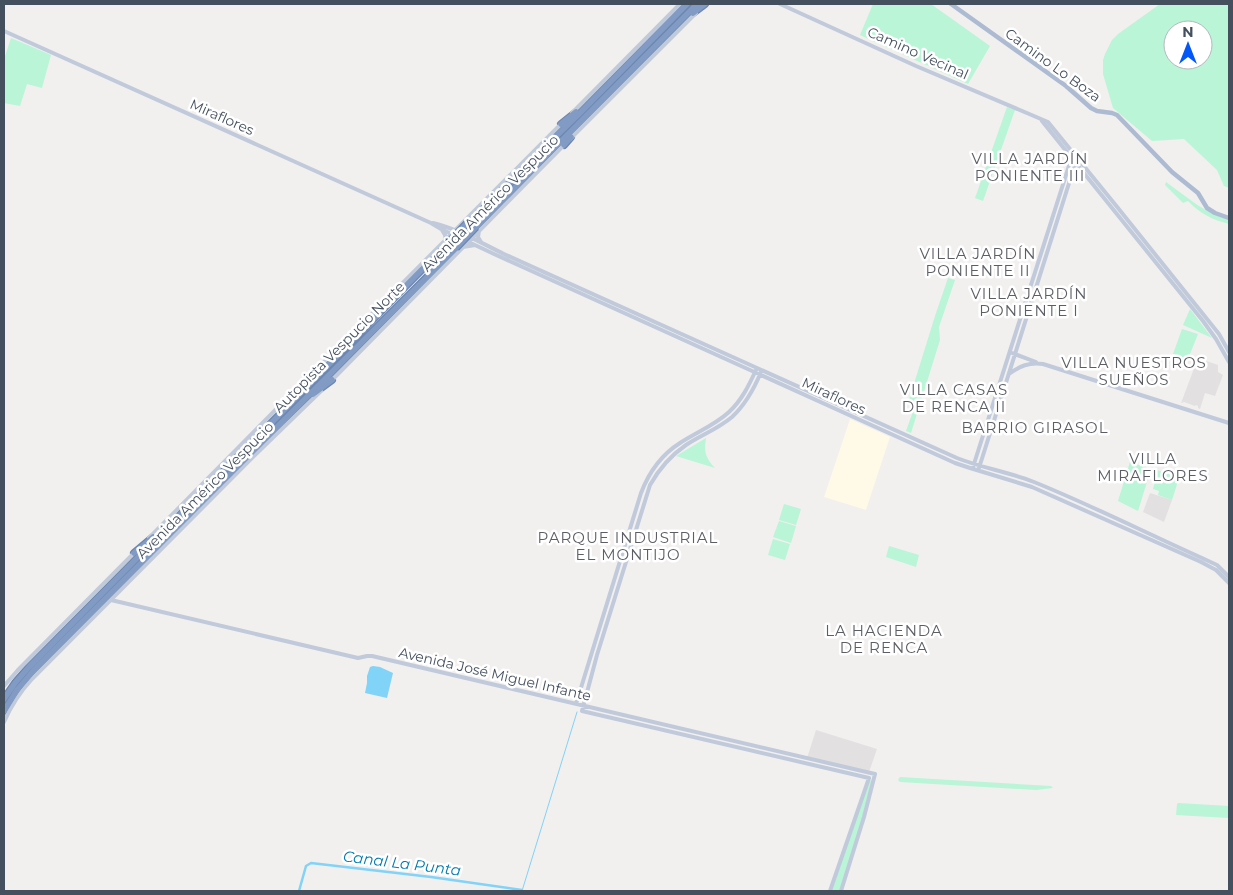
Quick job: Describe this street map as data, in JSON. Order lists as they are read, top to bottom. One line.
{"streets":{"highway":["Autopista Vespucio Norte"],"main road":["Camino Lo Boza"],"street":["Camino Vecinal","Miraflores","Avenida Américo Vespucio","Avenida José Miguel Infante"]},"crossings":[["Miraflores","Avenida Américo Vespucio"],["Avenida Américo Vespucio","Autopista Vespucio Norte"],["Avenida Américo Vespucio","Avenida José Miguel Infante"]],"districts":["VILLA JARDÍN PONIENTE III","VILLA JARDÍN PONIENTE II","VILLA JARDÍN PONIENTE I","VILLA NUESTROS SUEÑOS","VILLA CASAS DE RENCA II","BARRIO GIRASOL","VILLA MIRAFLORES","PARQUE INDUSTRIAL EL MONTIJO","LA HACIENDA DE RENCA"],"water":["Canal La Punta"],"north":"top"}
